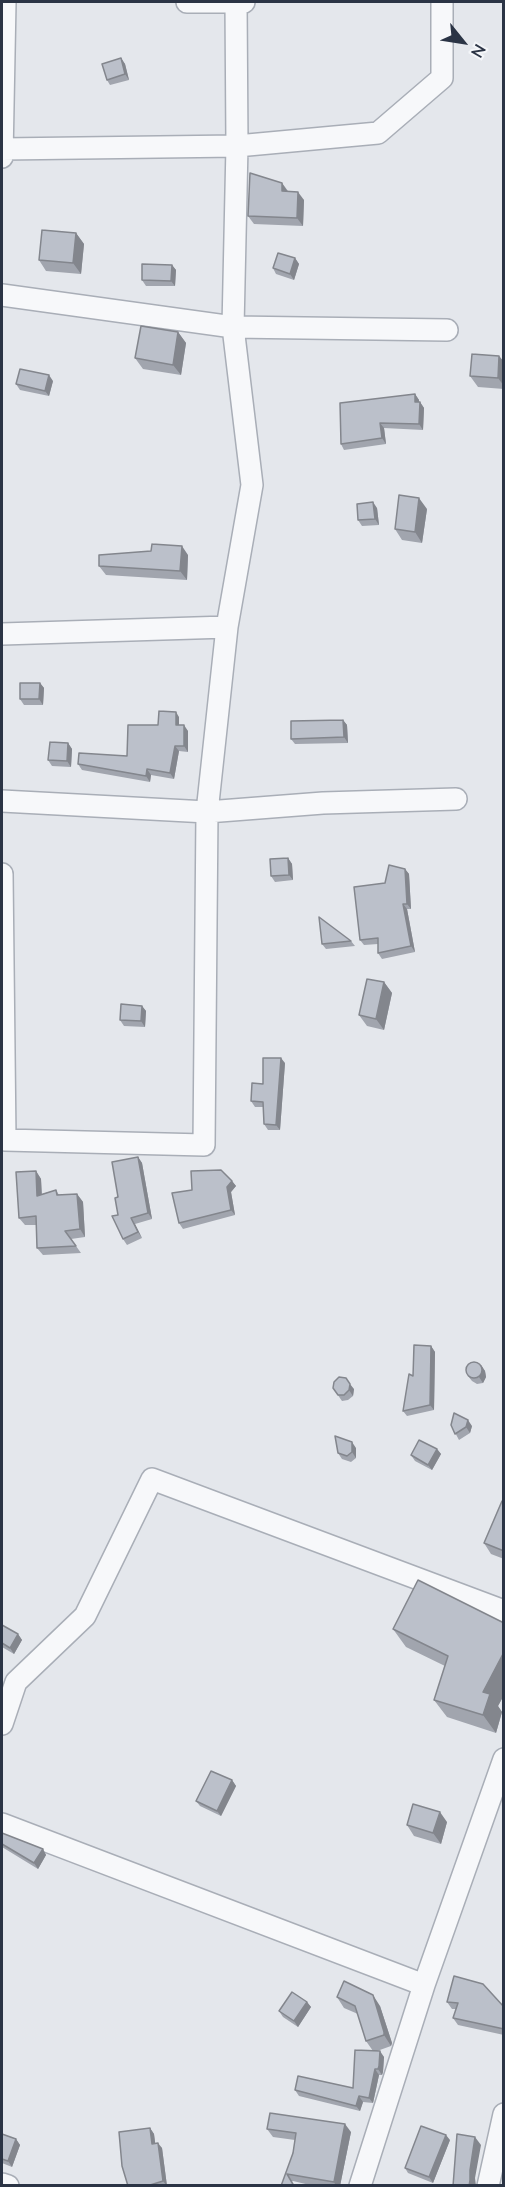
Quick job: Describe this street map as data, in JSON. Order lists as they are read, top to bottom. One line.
{"north":"bottom right"}
